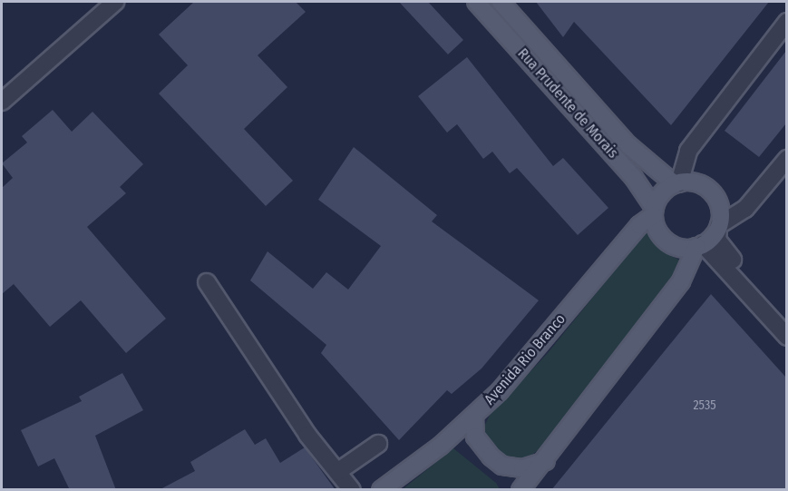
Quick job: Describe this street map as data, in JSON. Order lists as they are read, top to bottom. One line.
{"streets":{"main road":["Rua Prudente de Morais","Avenida Rio Branco"]},"crossings":[["Rua Prudente de Morais","Avenida Rio Branco"]],"house_numbers":["2535"]}
